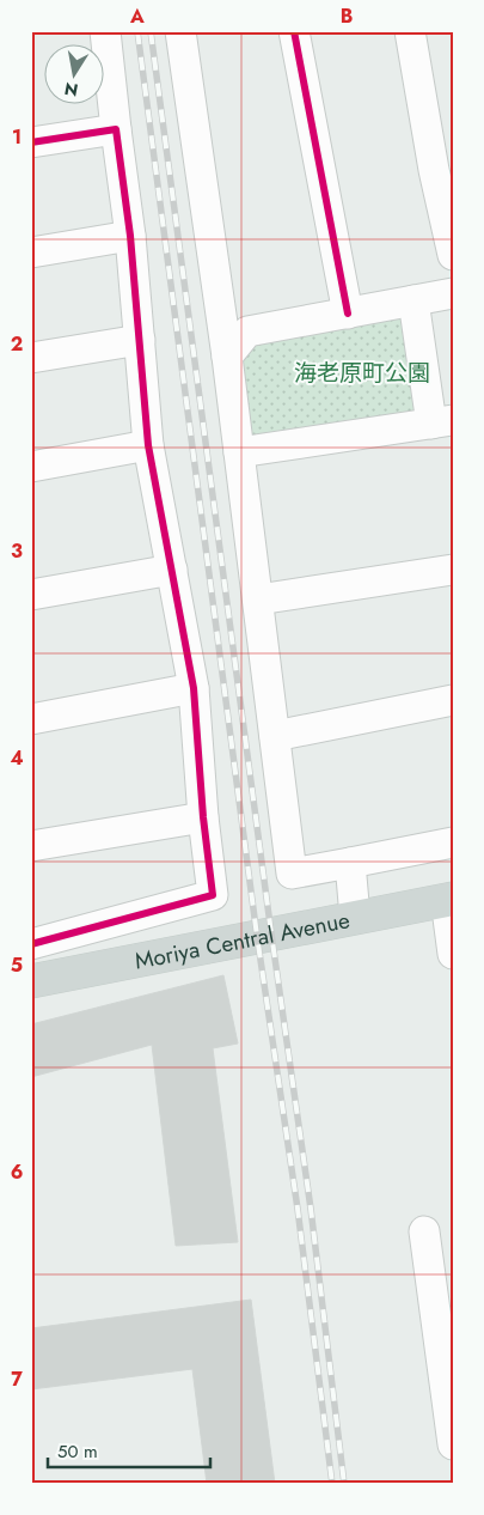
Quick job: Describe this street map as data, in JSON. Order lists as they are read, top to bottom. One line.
{"streets":{"main road":["Moriya Central Avenue"]},"parks":["海老原町公園"],"scale_bar":"50 m","north":"bottom","grid":{"columns":["A","B"],"rows":["1","2","3","4","5","6","7"]}}
